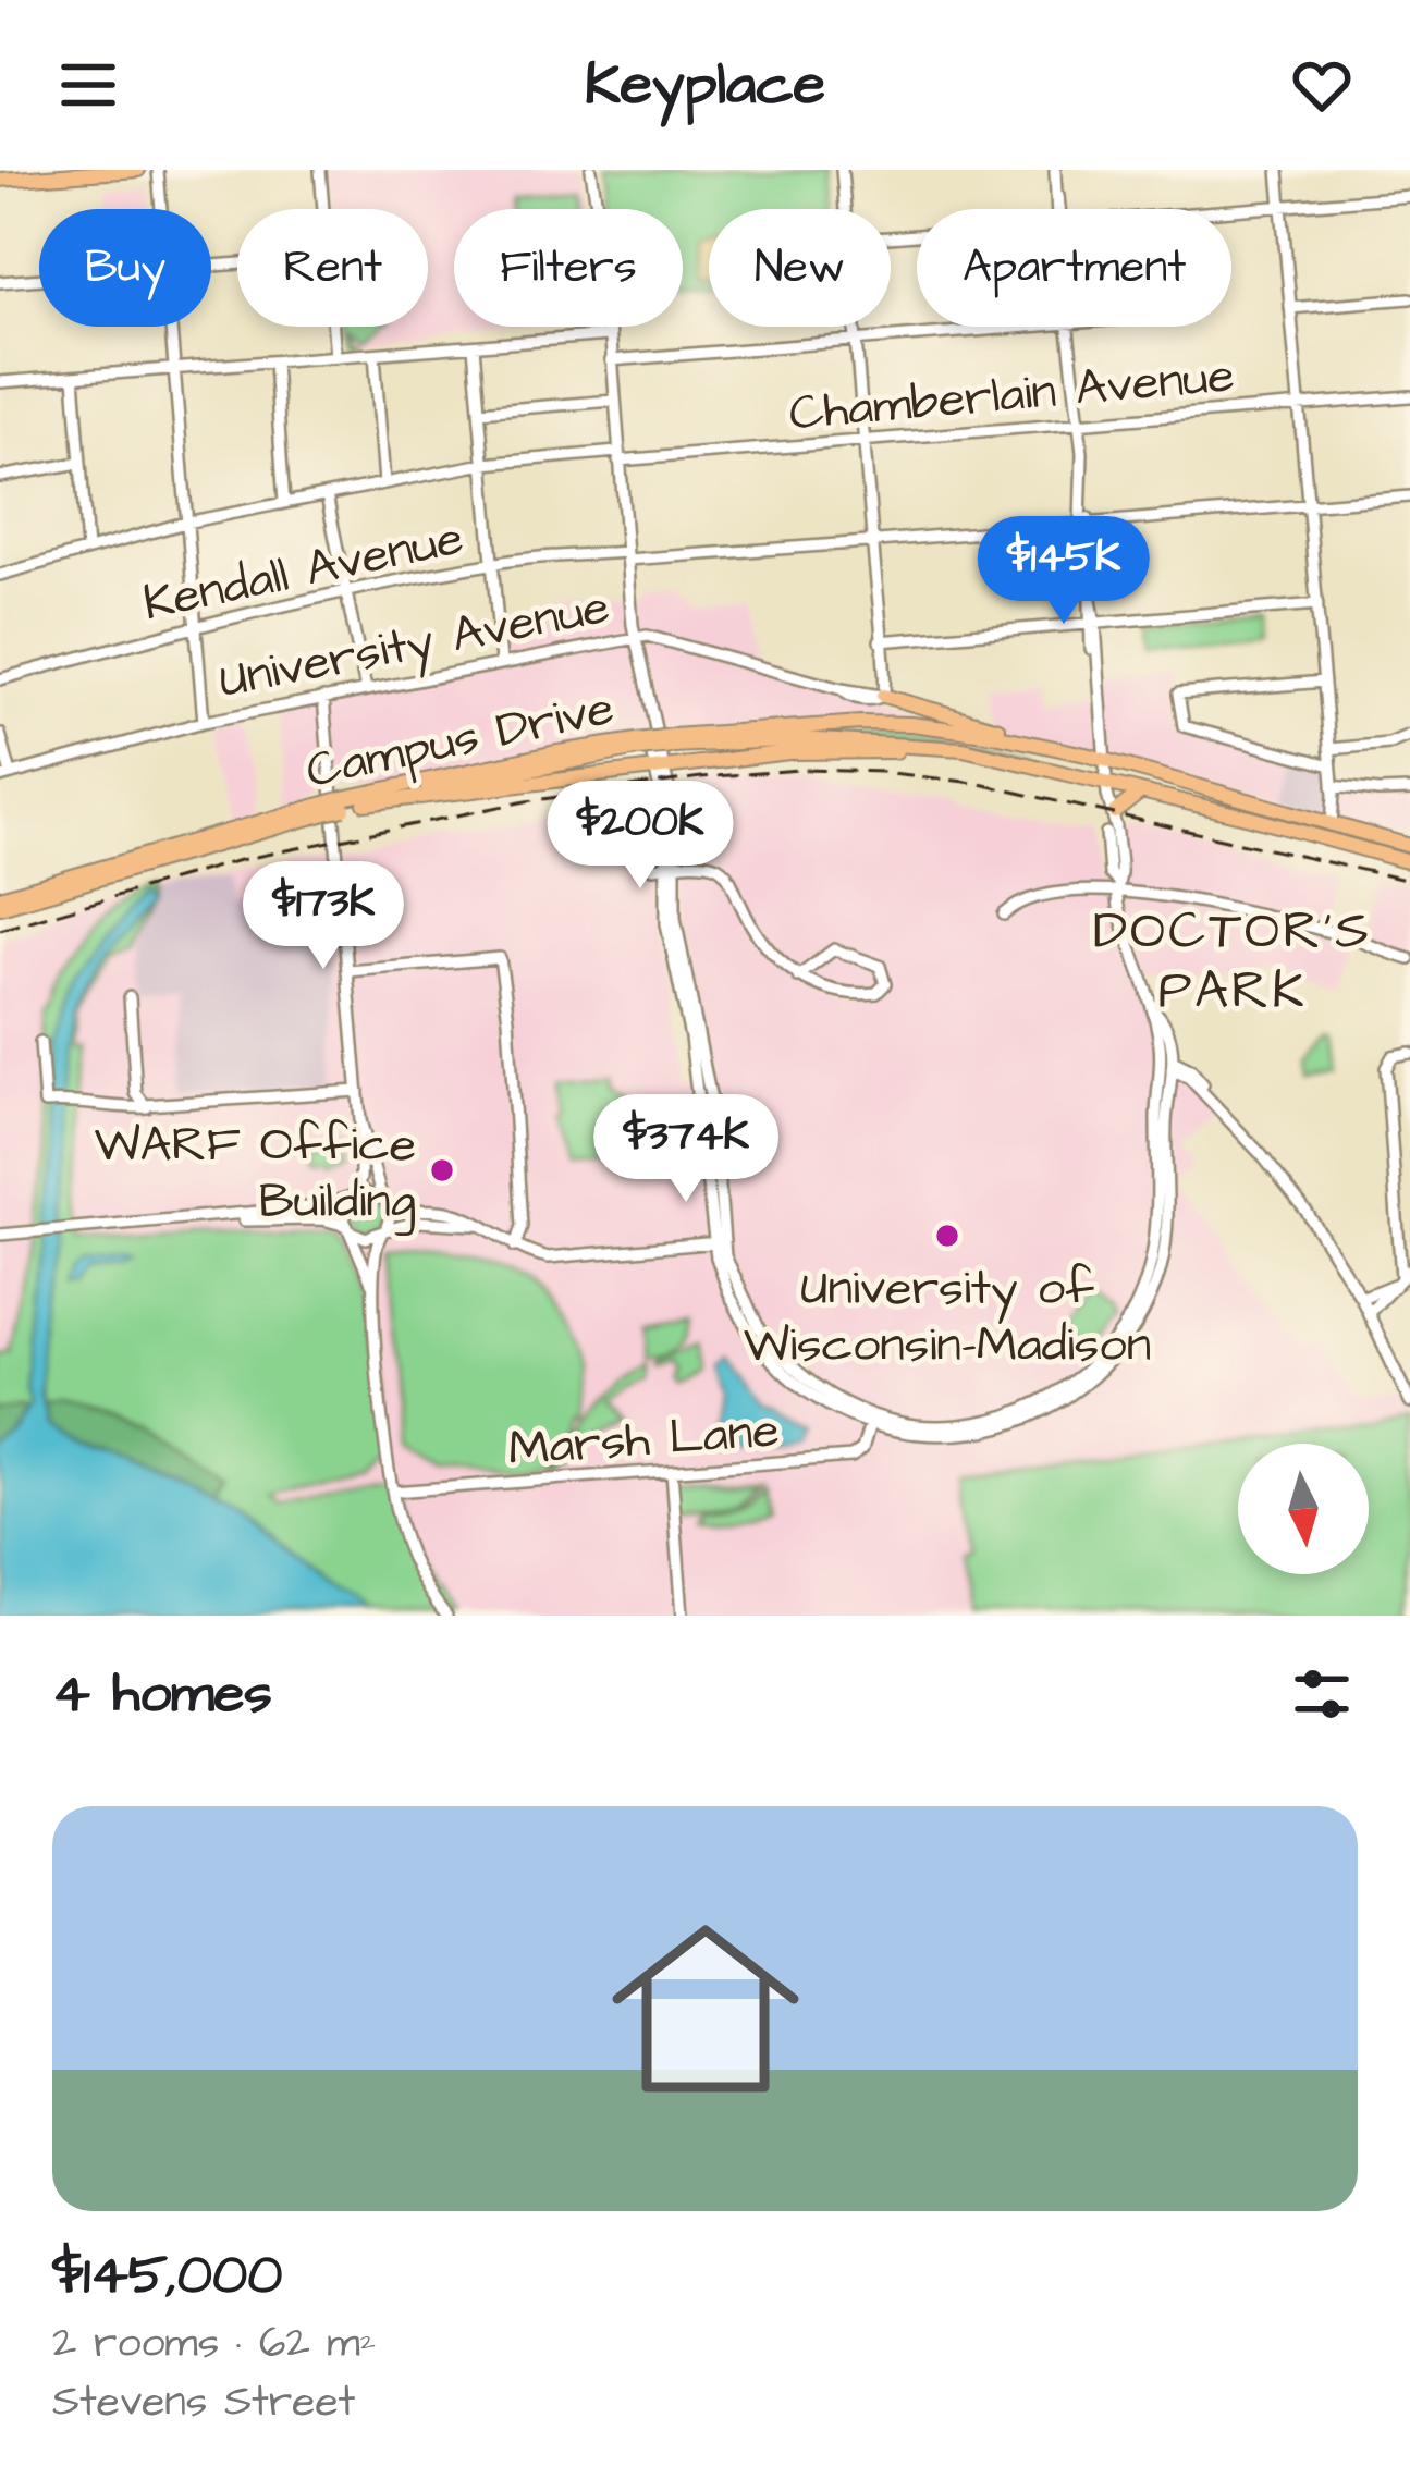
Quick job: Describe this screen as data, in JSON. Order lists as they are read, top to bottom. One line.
{"streets":{"main road":["Campus Drive"],"street":["Chamberlain Avenue","Kendall Avenue","University Avenue","Marsh Lane"]},"districts":["DOCTOR'S PARK"],"places":["WARF Office Building","University of Wisconsin-Madison"],"north":"bottom","page":{"header":"Keyplace","chip":["Buy","Rent","Filters","New","Apartment"],"price":["$145K","$200K","$173K","$374K"],"heading":"4 homes","list":[{"name":"$145,000","note":"2 rooms · 62 m² · Stevens Street"}]}}
